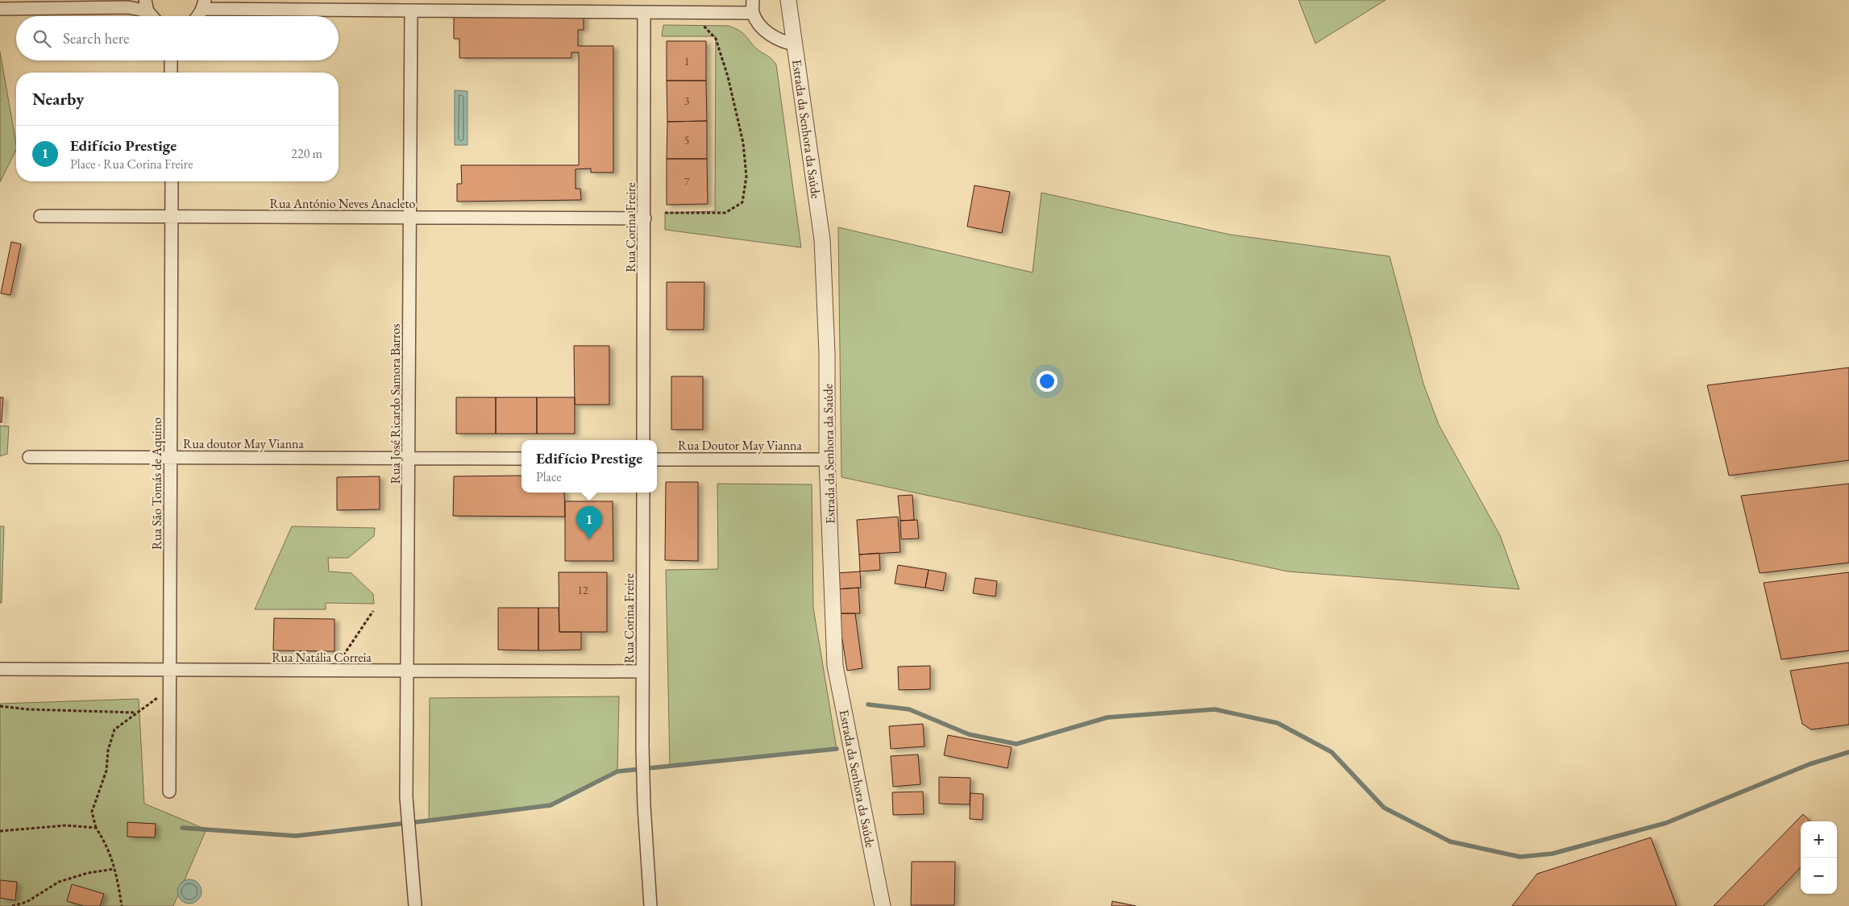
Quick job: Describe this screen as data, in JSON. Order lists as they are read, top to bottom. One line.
{"streets":{"street":["Estrada da Senhora da Saúde","Rua António Neves Anacleto","Rua Corina Freire","Rua José Ricardo Samora Barros","Rua doutor May Vianna","Rua Doutor May Vianna","Rua São Tomás de Aquino","Rua Natália Correia"]},"crossings":[["Estrada da Senhora da Saúde","Rua Doutor May Vianna"],["Rua António Neves Anacleto","Rua Corina Freire"],["Rua António Neves Anacleto","Rua José Ricardo Samora Barros"],["Rua António Neves Anacleto","Rua São Tomás de Aquino"],["Rua Corina Freire","Rua Natália Correia"],["Rua José Ricardo Samora Barros","Rua doutor May Vianna"],["Rua José Ricardo Samora Barros","Rua Natália Correia"],["Rua doutor May Vianna","Rua São Tomás de Aquino"],["Rua São Tomás de Aquino","Rua Natália Correia"]],"house_numbers":["1","3","5","7","12"],"page":{"search":"Search here","heading":"Nearby","list":[{"mark":"1","name":"Edifício Prestige","note":"Place · Rua Corina Freire","value":"220 m"}],"popup":["Edifício Prestige","Place"],"pins":"1","map_buttons":["+","−"]}}
